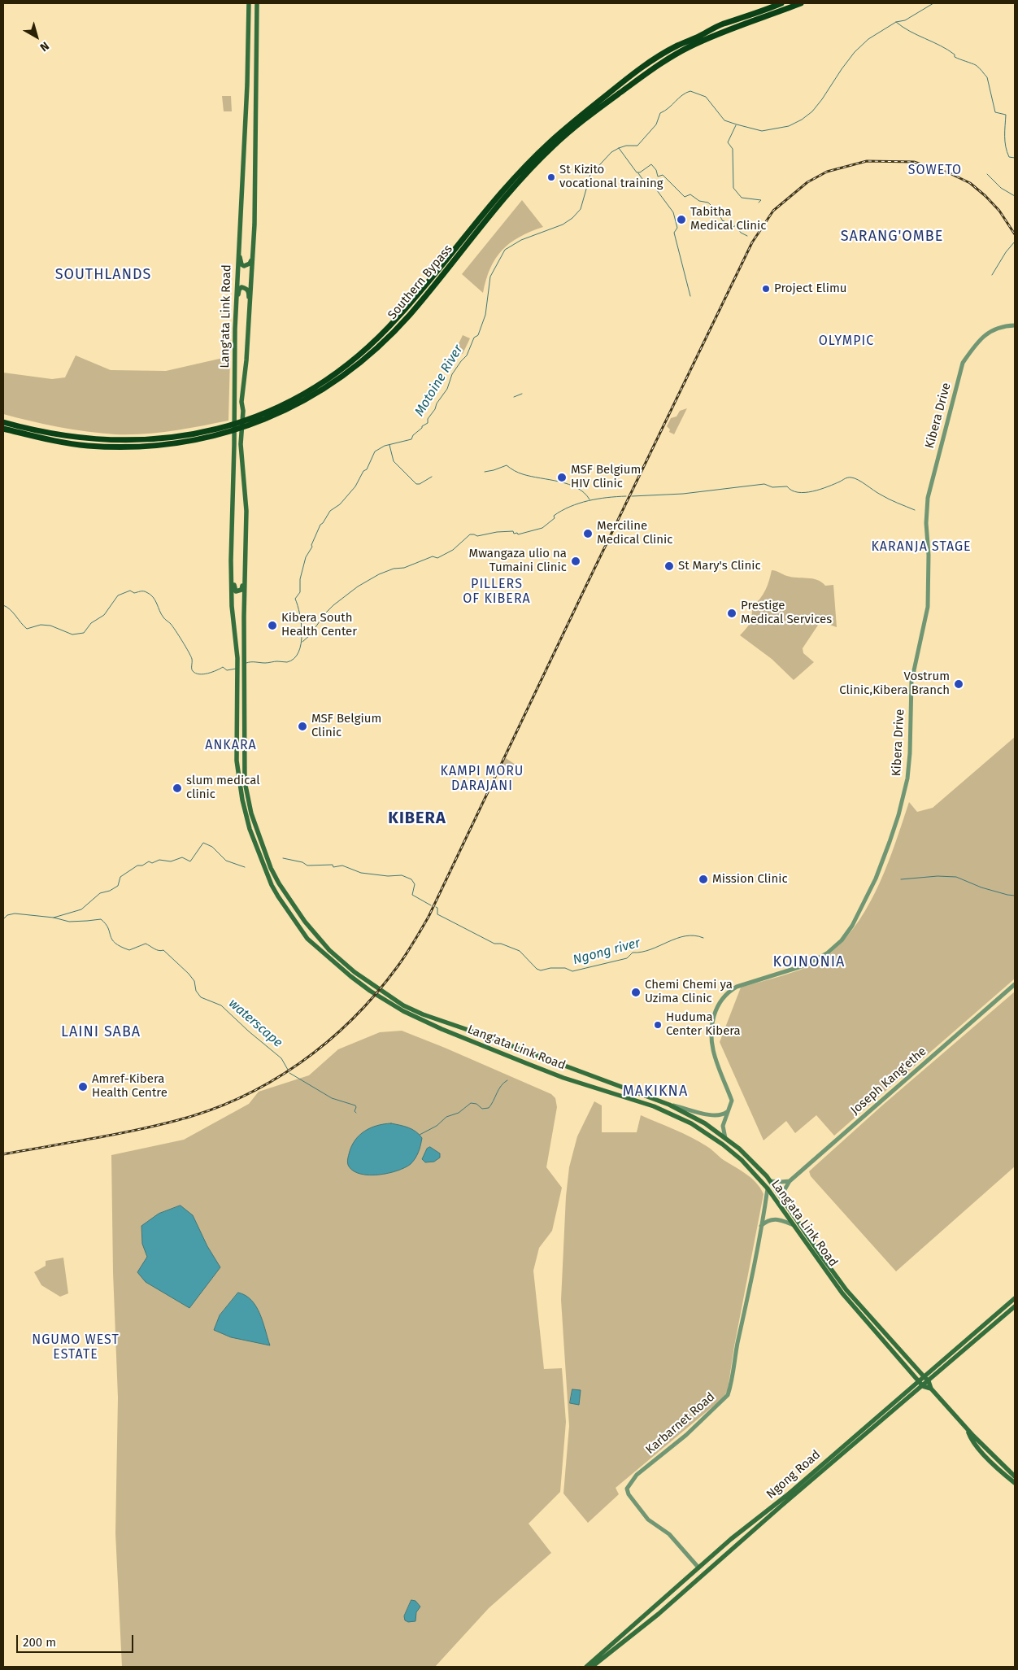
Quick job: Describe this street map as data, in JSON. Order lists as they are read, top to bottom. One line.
{"streets":{"highway":["Southern Bypass"],"main road":["Lang'ata Link Road","Ngong Road"],"street":["Kibera Drive","Joseph Kang'ethe","Karbarnet Road"]},"crossings":[["Lang'ata Link Road","Joseph Kang'ethe"],["Lang'ata Link Road","Ngong Road"],["Karbarnet Road","Ngong Road"]],"districts":["SOWETO","SARANG'OMBE","SOUTHLANDS","OLYMPIC","KARANJA STAGE","PILLERS OF KIBERA","ANKARA","KAMPI MORU DARAJANI","KIBERA","KOINONIA","LAINI SABA","MAKIKNA","NGUMO WEST ESTATE"],"water":["Motoine River","Ngong river","waterscape"],"places":["St Kizito vocational training","Tabitha Medical Clinic","Project Elimu","MSF Belgium HIV Clinic","Merciline Medical Clinic","Mwangaza ulio na Tumaini Clinic","St Mary's Clinic","Prestige Medical Services","Kibera South Health Center","Vostrum Clinic,Kibera Branch","MSF Belgium Clinic","slum medical clinic","Mission Clinic","Chemi Chemi ya Uzima Clinic","Huduma Center Kibera","Amref-Kibera Health Centre"],"scale_bar":"200 m","north":"bottom right"}
